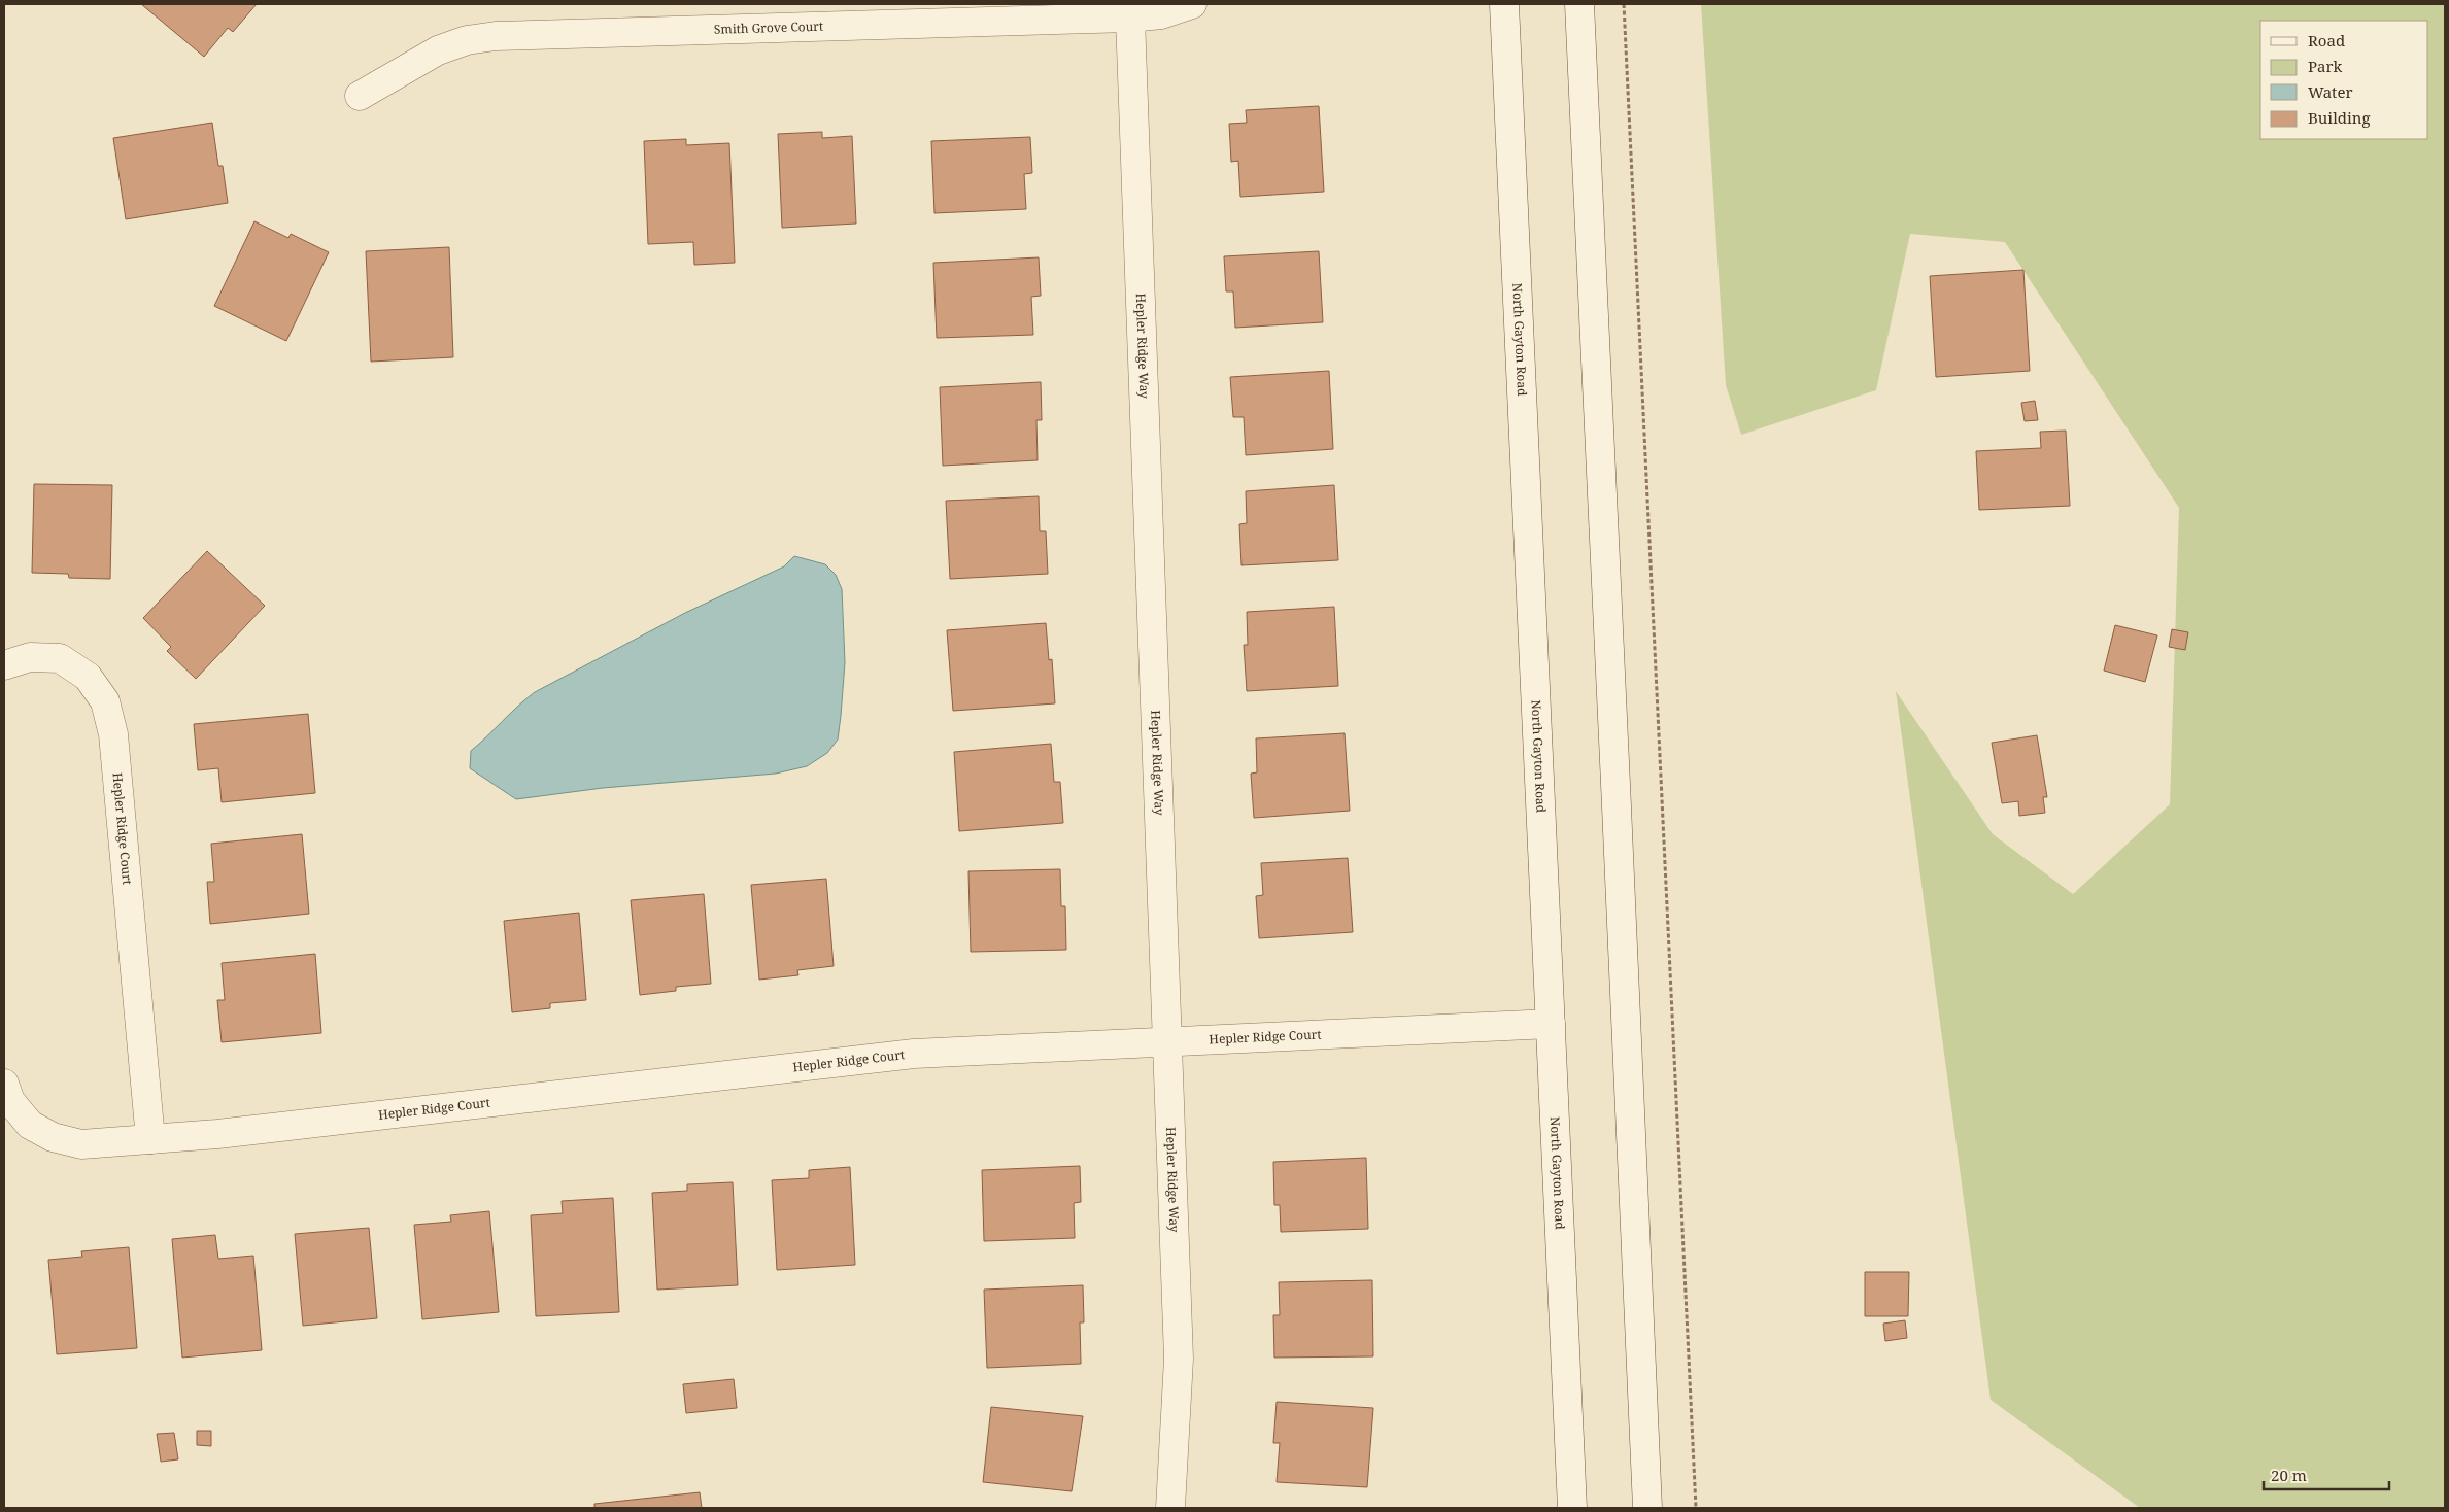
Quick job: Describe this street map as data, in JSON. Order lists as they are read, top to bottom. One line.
{"streets":{"street":["Smith Grove Court","North Gayton Road","Hepler Ridge Way","Hepler Ridge Court"]},"crossings":[["Smith Grove Court","Hepler Ridge Way"],["North Gayton Road","Hepler Ridge Court"],["Hepler Ridge Way","Hepler Ridge Court"]],"legend":["Road","Park","Water","Building"],"scale_bar":"20 m"}
